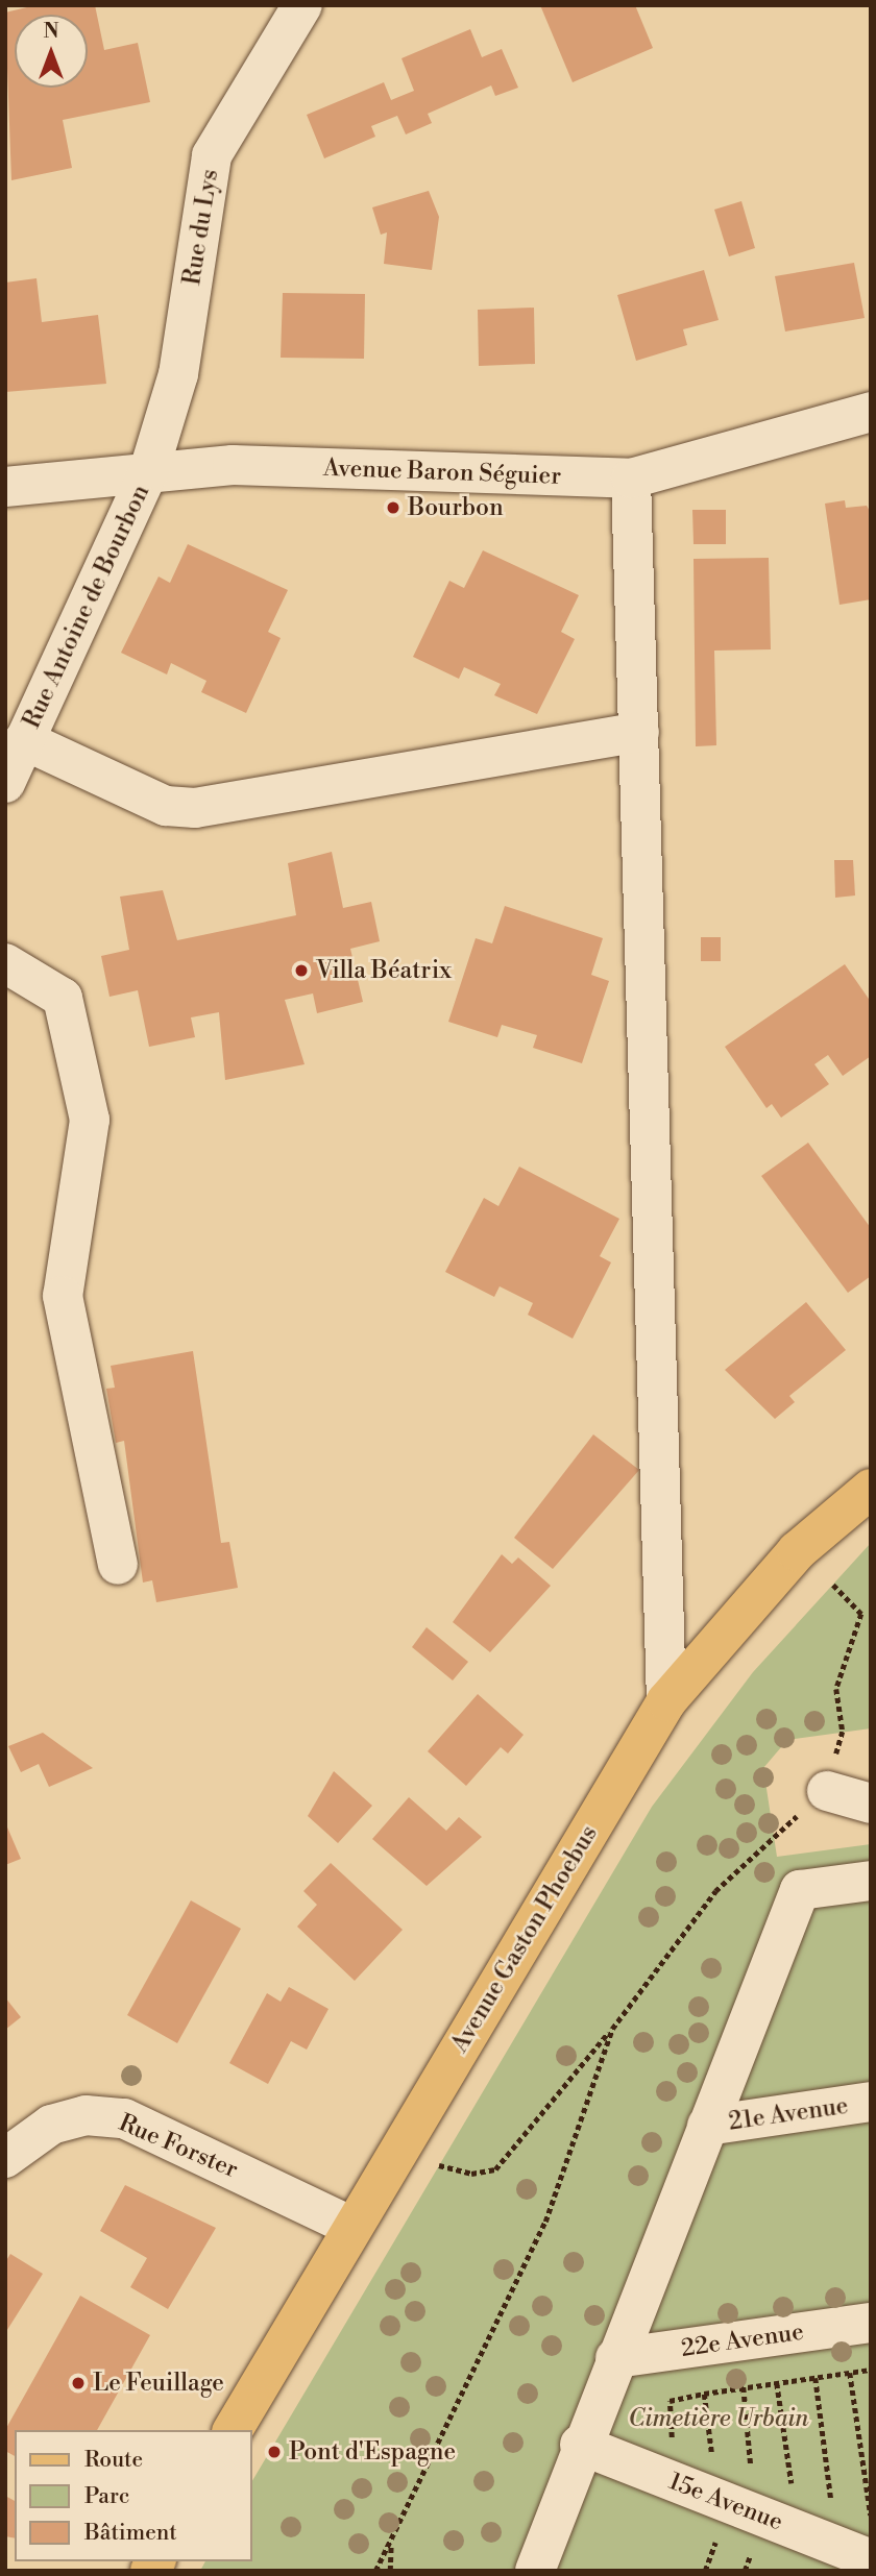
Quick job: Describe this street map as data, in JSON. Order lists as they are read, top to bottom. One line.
{"streets":{"main road":["Avenue Gaston Phoebus"],"street":["Rue du Lys","Avenue Baron Séguier","Rue Antoine de Bourbon","21e Avenue","Rue Forster","22e Avenue","15e Avenue"]},"crossings":[["Rue du Lys","Avenue Baron Séguier"],["Rue du Lys","Rue Antoine de Bourbon"],["Avenue Baron Séguier","Rue Antoine de Bourbon"],["Avenue Gaston Phoebus","Rue Forster"]],"parks":["Cimetière Urbain"],"places":["Bourbon","Villa Béatrix","Le Feuillage","Pont d'Espagne"],"legend":["Route","Parc","Bâtiment"],"north":"top"}
